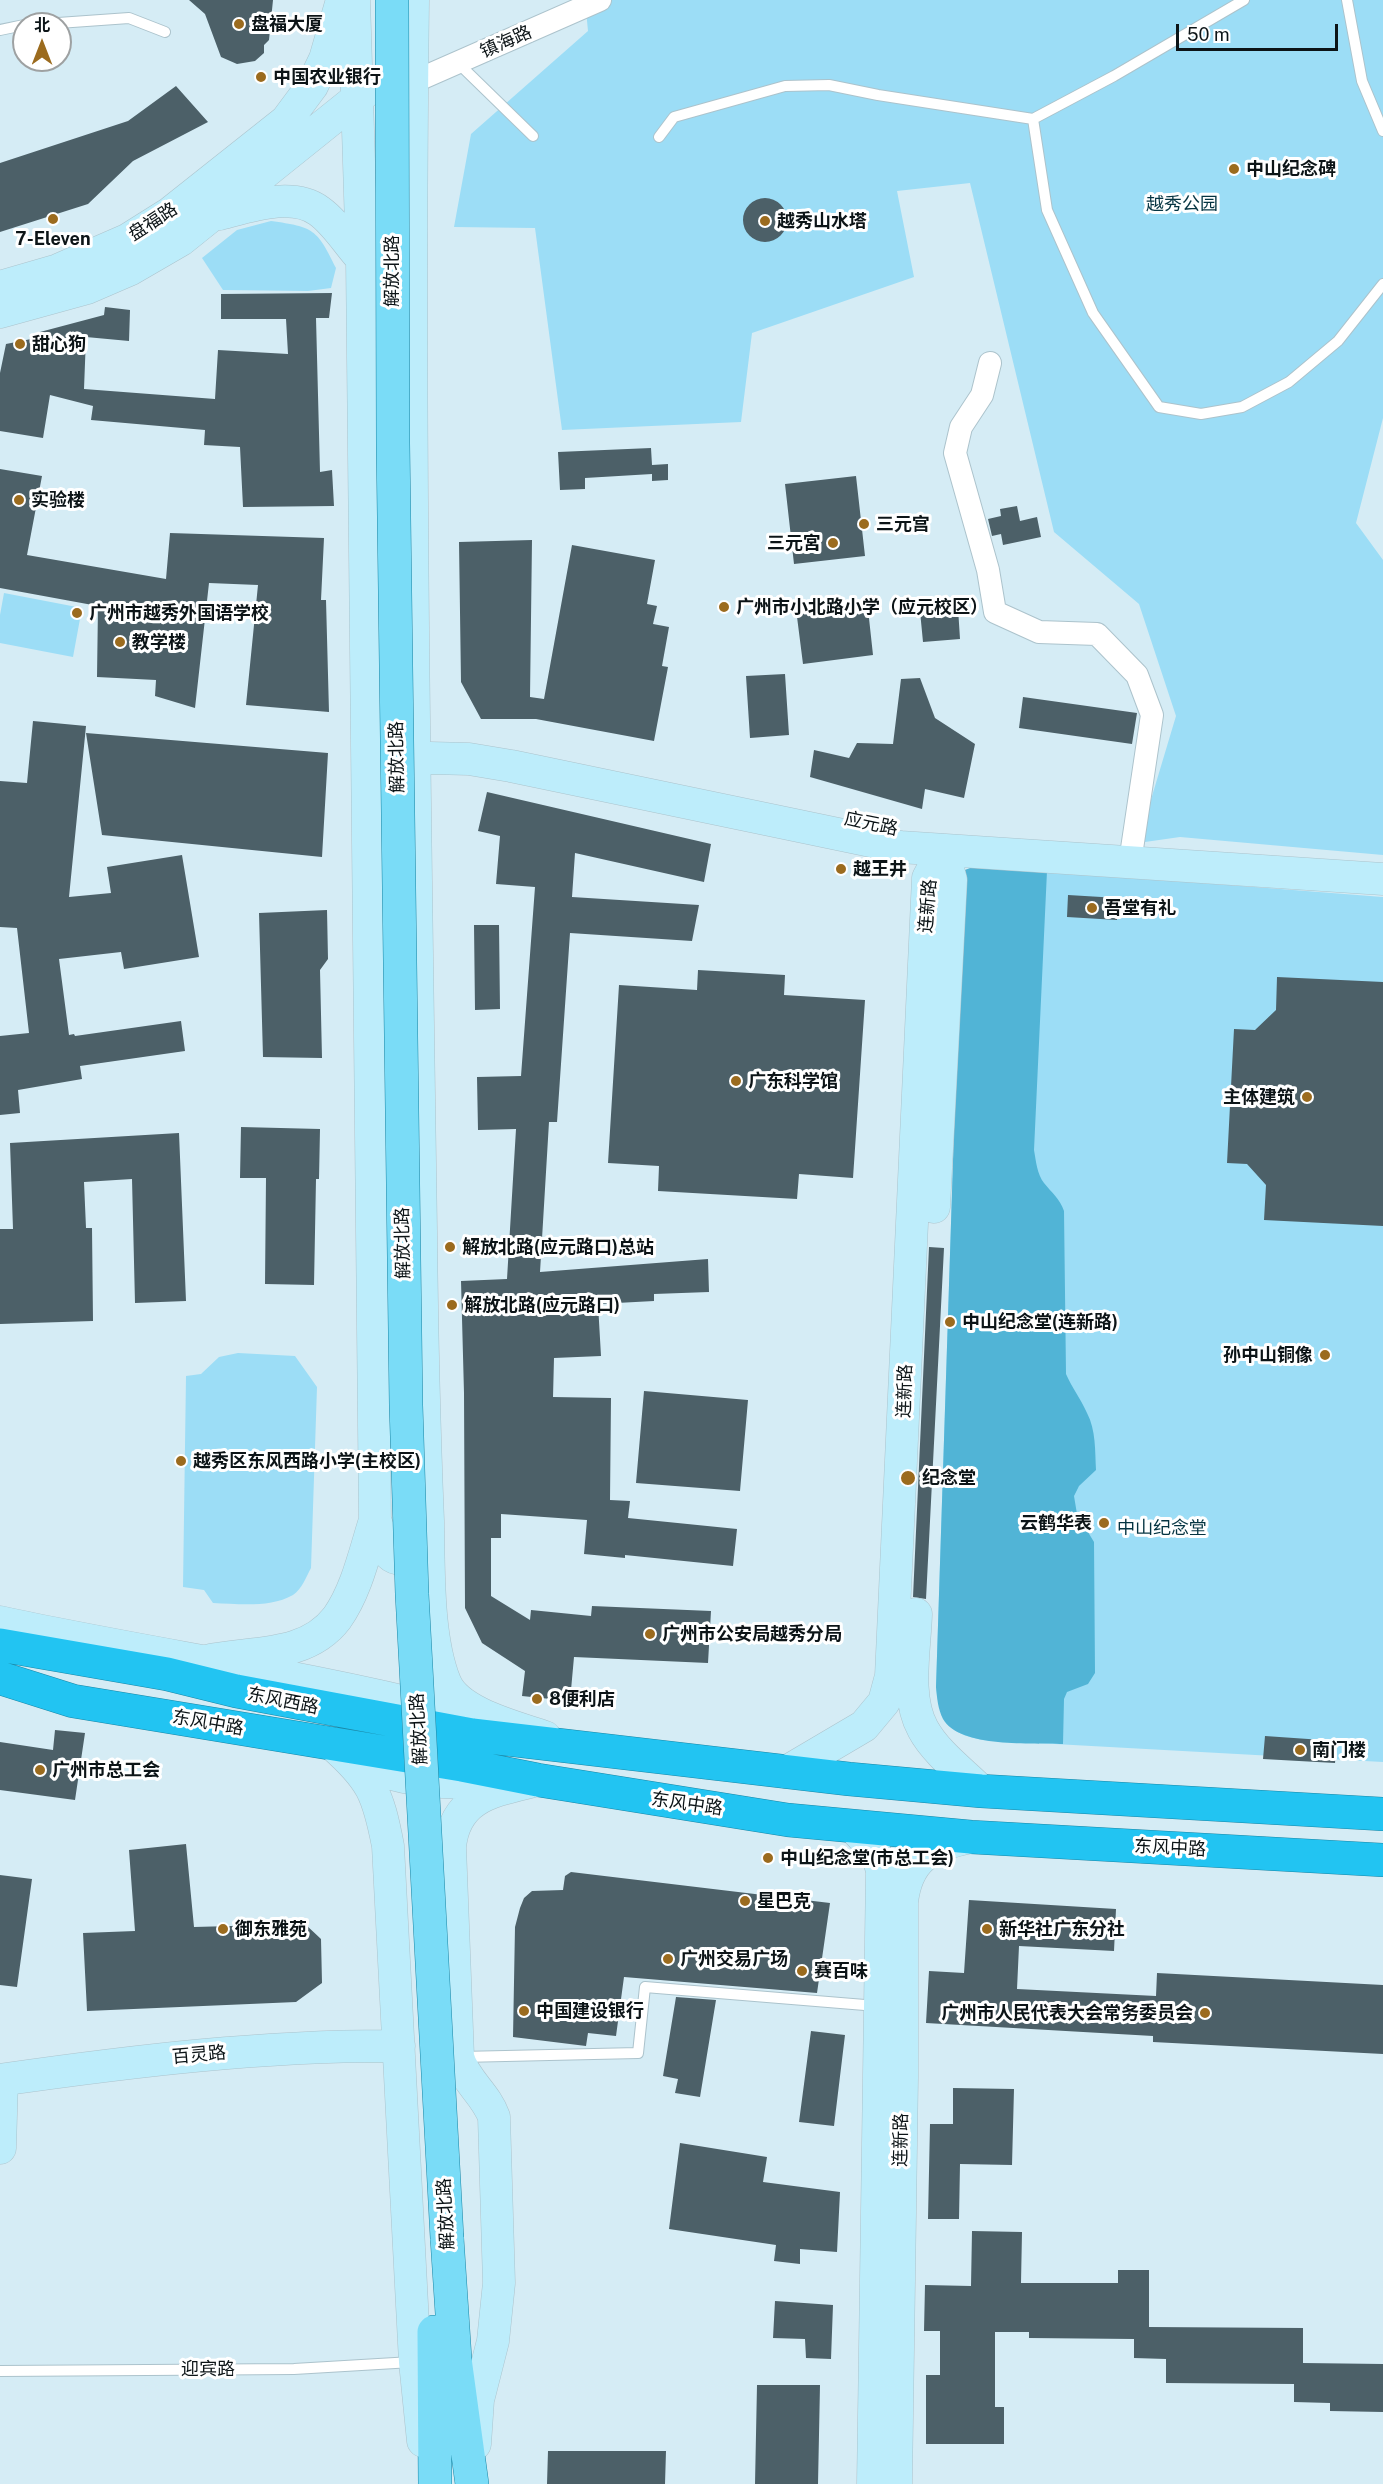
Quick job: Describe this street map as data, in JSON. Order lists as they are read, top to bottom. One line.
{"streets":{"highway":["东风西路","东风中路"],"main road":["盘福路","解放北路","应元路","连新路","百灵路"],"street":["镇海路"],"lane":["迎宾路"]},"crossings":[["镇海路","解放北路"],["解放北路","应元路"],["解放北路","东风西路"],["应元路","连新路"],["连新路","东风中路"]],"parks":["越秀公园","中山纪念堂"],"places":["盘福大厦","中国农业银行","中山纪念碑","7-Eleven","越秀山水塔","甜心狗","实验楼","三元宫","三元宮","广州市小北路小学（应元校区）","广州市越秀外国语学校","教学楼","越王井","吾堂有礼","广东科学馆","主体建筑","解放北路(应元路口)总站","解放北路(应元路口)","中山纪念堂(连新路)","孙中山铜像","越秀区东风西路小学(主校区)","纪念堂","云鹤华表","广州市公安局越秀分局","8便利店","南门楼","广州市总工会","中山纪念堂(市总工会)","星巴克","御东雅苑","新华社广东分社","广州交易广场","赛百味","中国建设银行","广州市人民代表大会常务委员会"],"scale_bar":"50 m","north":"top"}
